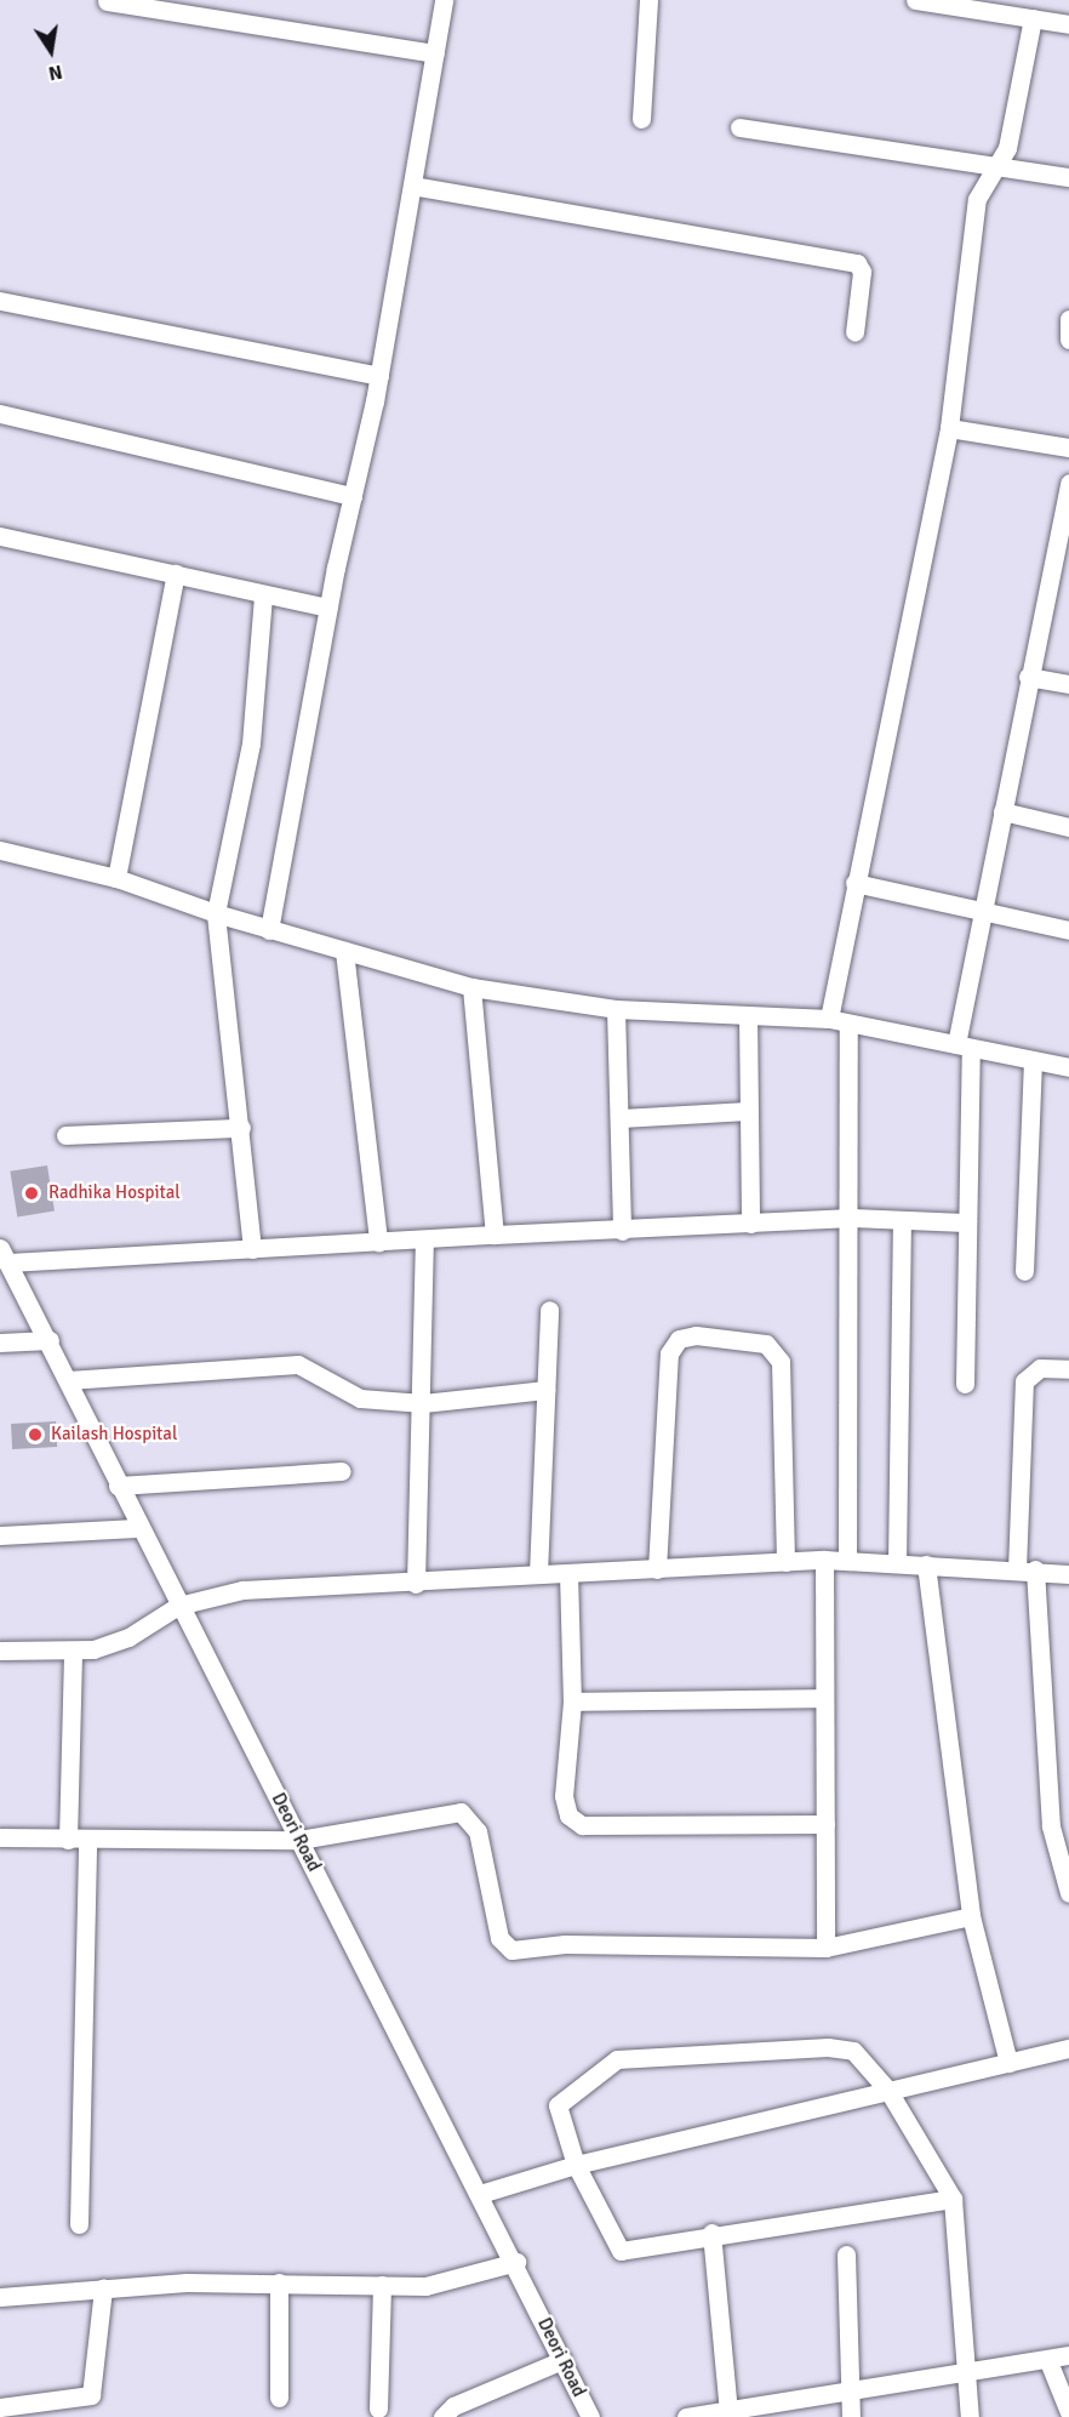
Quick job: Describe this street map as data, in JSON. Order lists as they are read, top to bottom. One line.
{"streets":{"street":["Deori Road"]},"places":["Radhika Hospital","Kailash Hospital"],"north":"bottom"}
